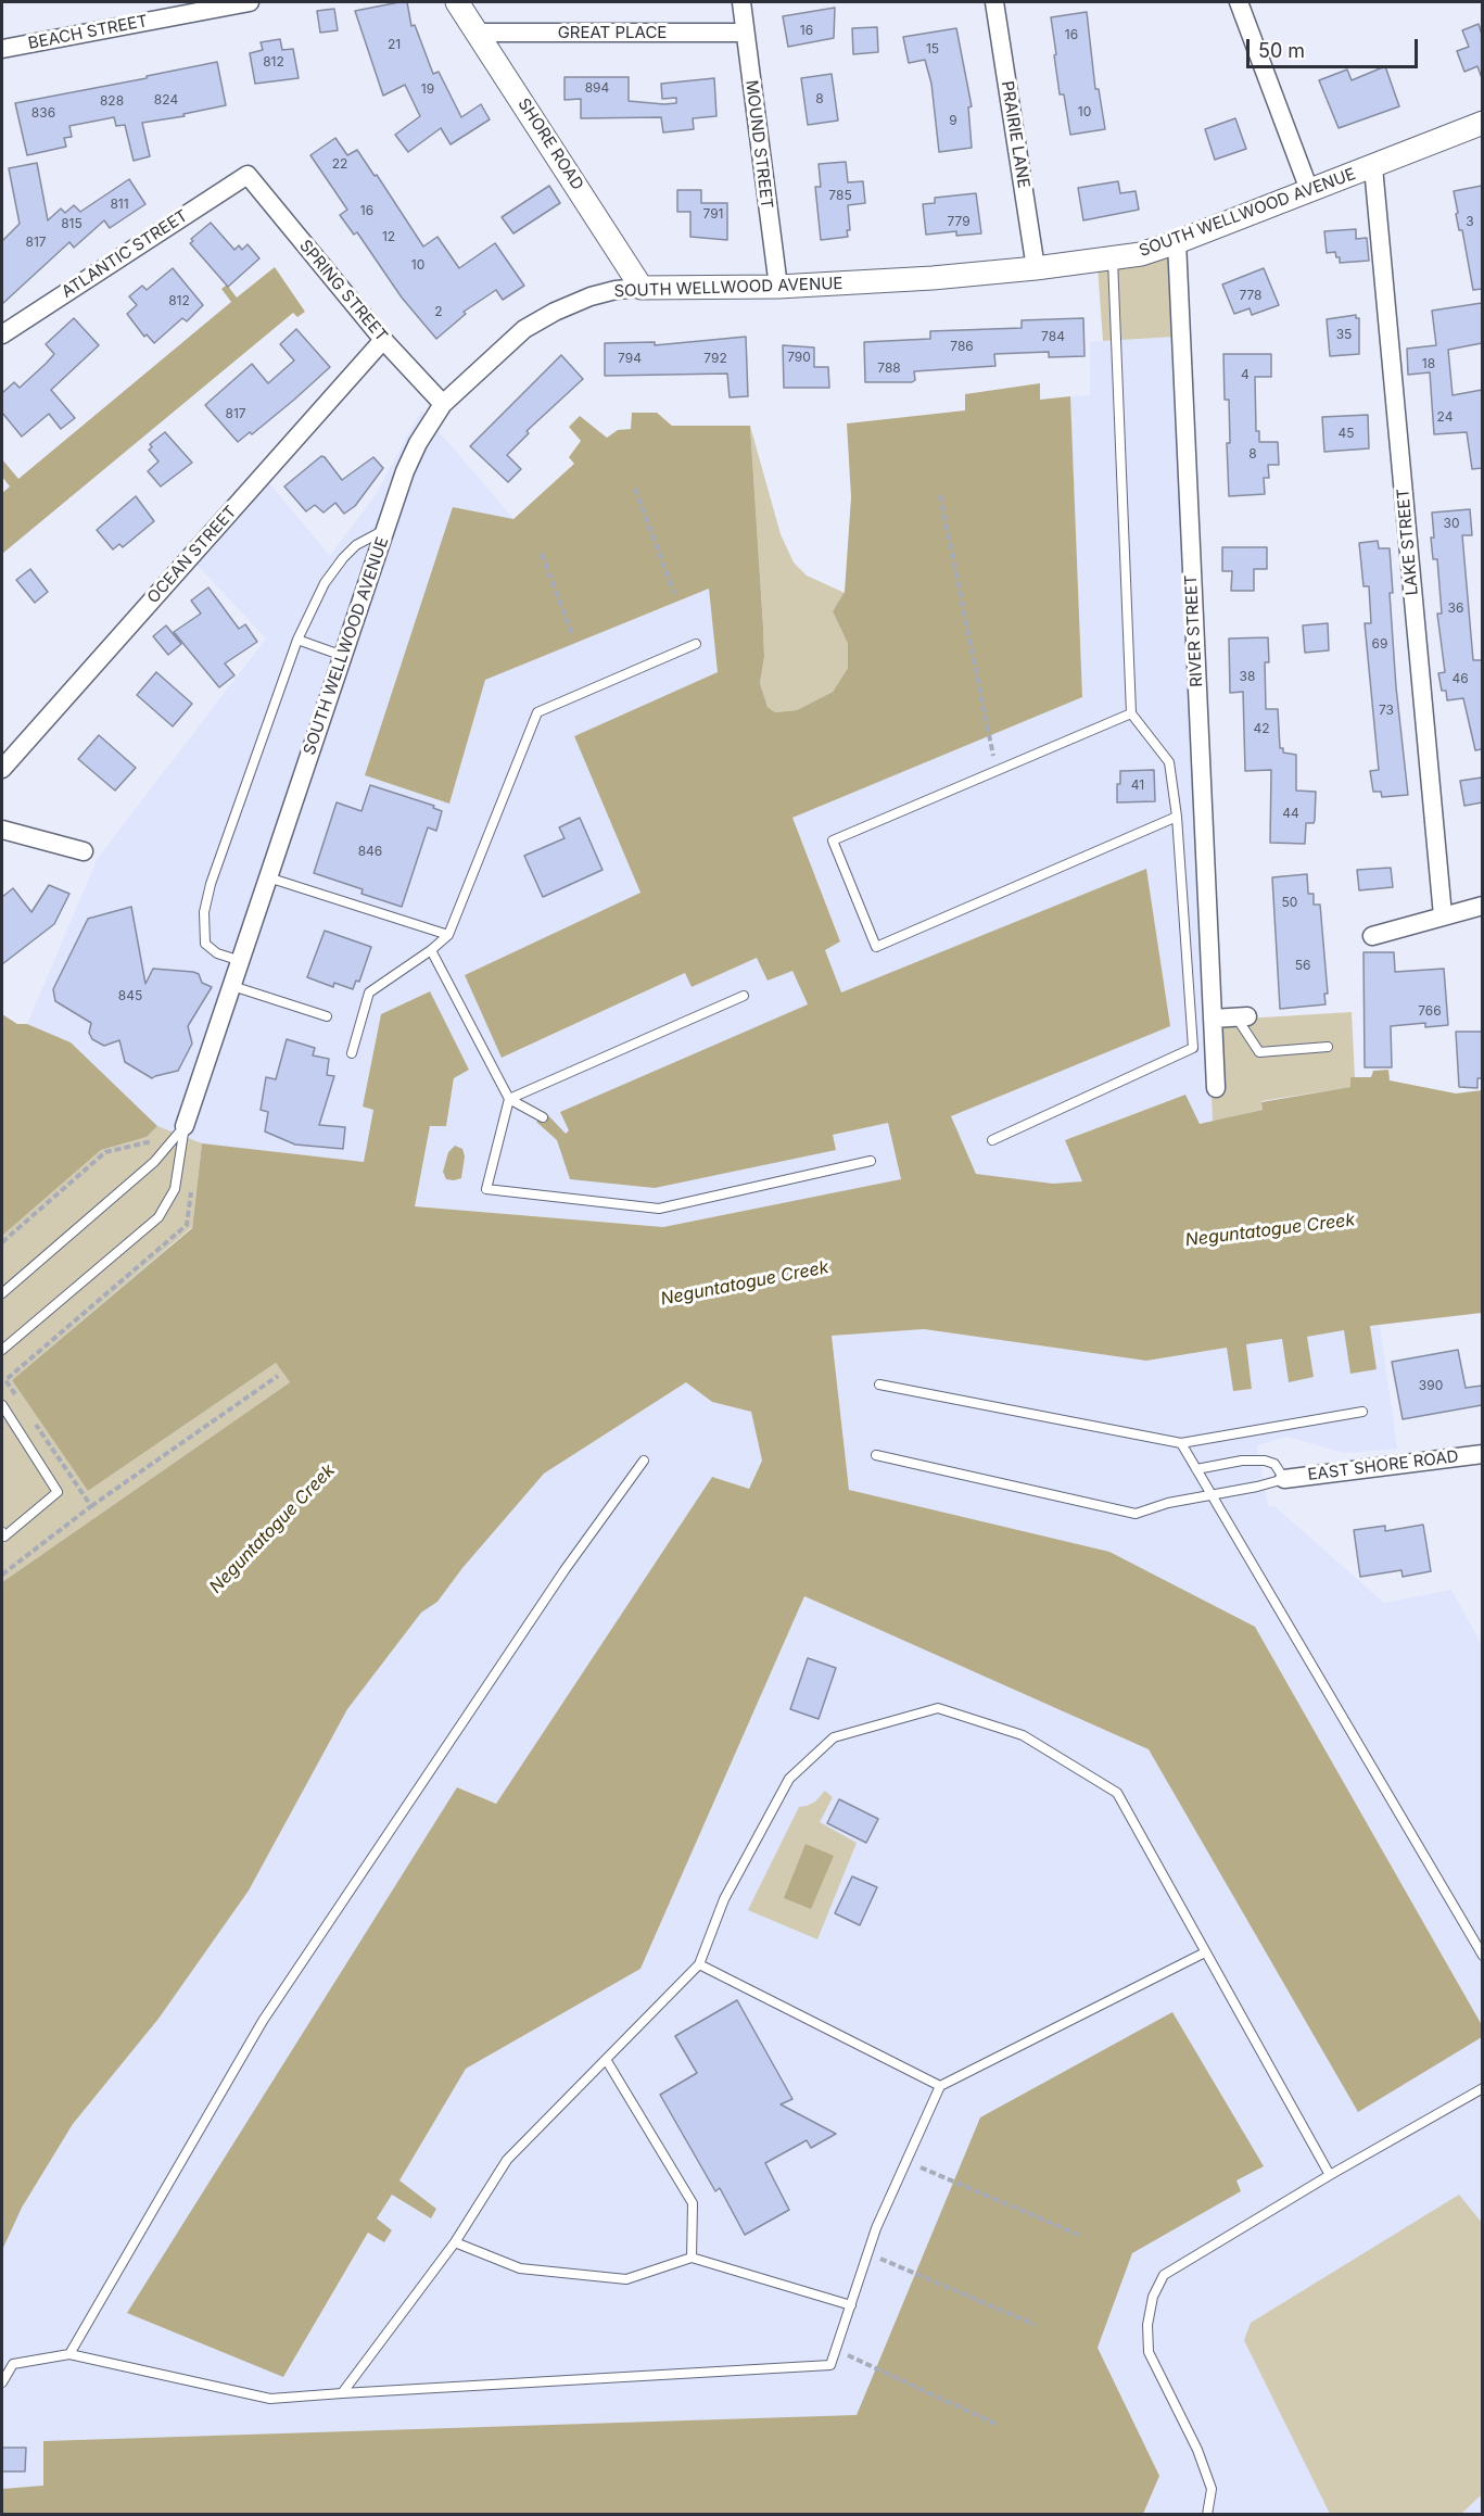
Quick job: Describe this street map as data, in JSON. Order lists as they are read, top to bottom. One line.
{"streets":{"street":["BEACH STREET","GREAT PLACE","PRAIRIE LANE","SHORE ROAD","MOUND STREET","SOUTH WELLWOOD AVENUE","ATLANTIC STREET","SPRING STREET","LAKE STREET","OCEAN STREET","RIVER STREET","EAST SHORE ROAD"]},"crossings":[["GREAT PLACE","SHORE ROAD"],["GREAT PLACE","MOUND STREET"],["PRAIRIE LANE","SOUTH WELLWOOD AVENUE"],["SHORE ROAD","SOUTH WELLWOOD AVENUE"],["MOUND STREET","SOUTH WELLWOOD AVENUE"],["SOUTH WELLWOOD AVENUE","SPRING STREET"],["SOUTH WELLWOOD AVENUE","LAKE STREET"],["SOUTH WELLWOOD AVENUE","RIVER STREET"],["ATLANTIC STREET","SPRING STREET"],["SPRING STREET","OCEAN STREET"]],"water":["Neguntatogue Creek"],"house_numbers":["16","16","21","15","812","894","19","8","824","828","10","836","9","22","785","811","16","791","779","3","815","12","817","10","778","812","2","35","784","786","790","794","792","18","788","4","817","24","45","8","30","36","69","38","46","73","42","41","44","846","50","56","845","766","390"],"scale_bar":"50 m"}
